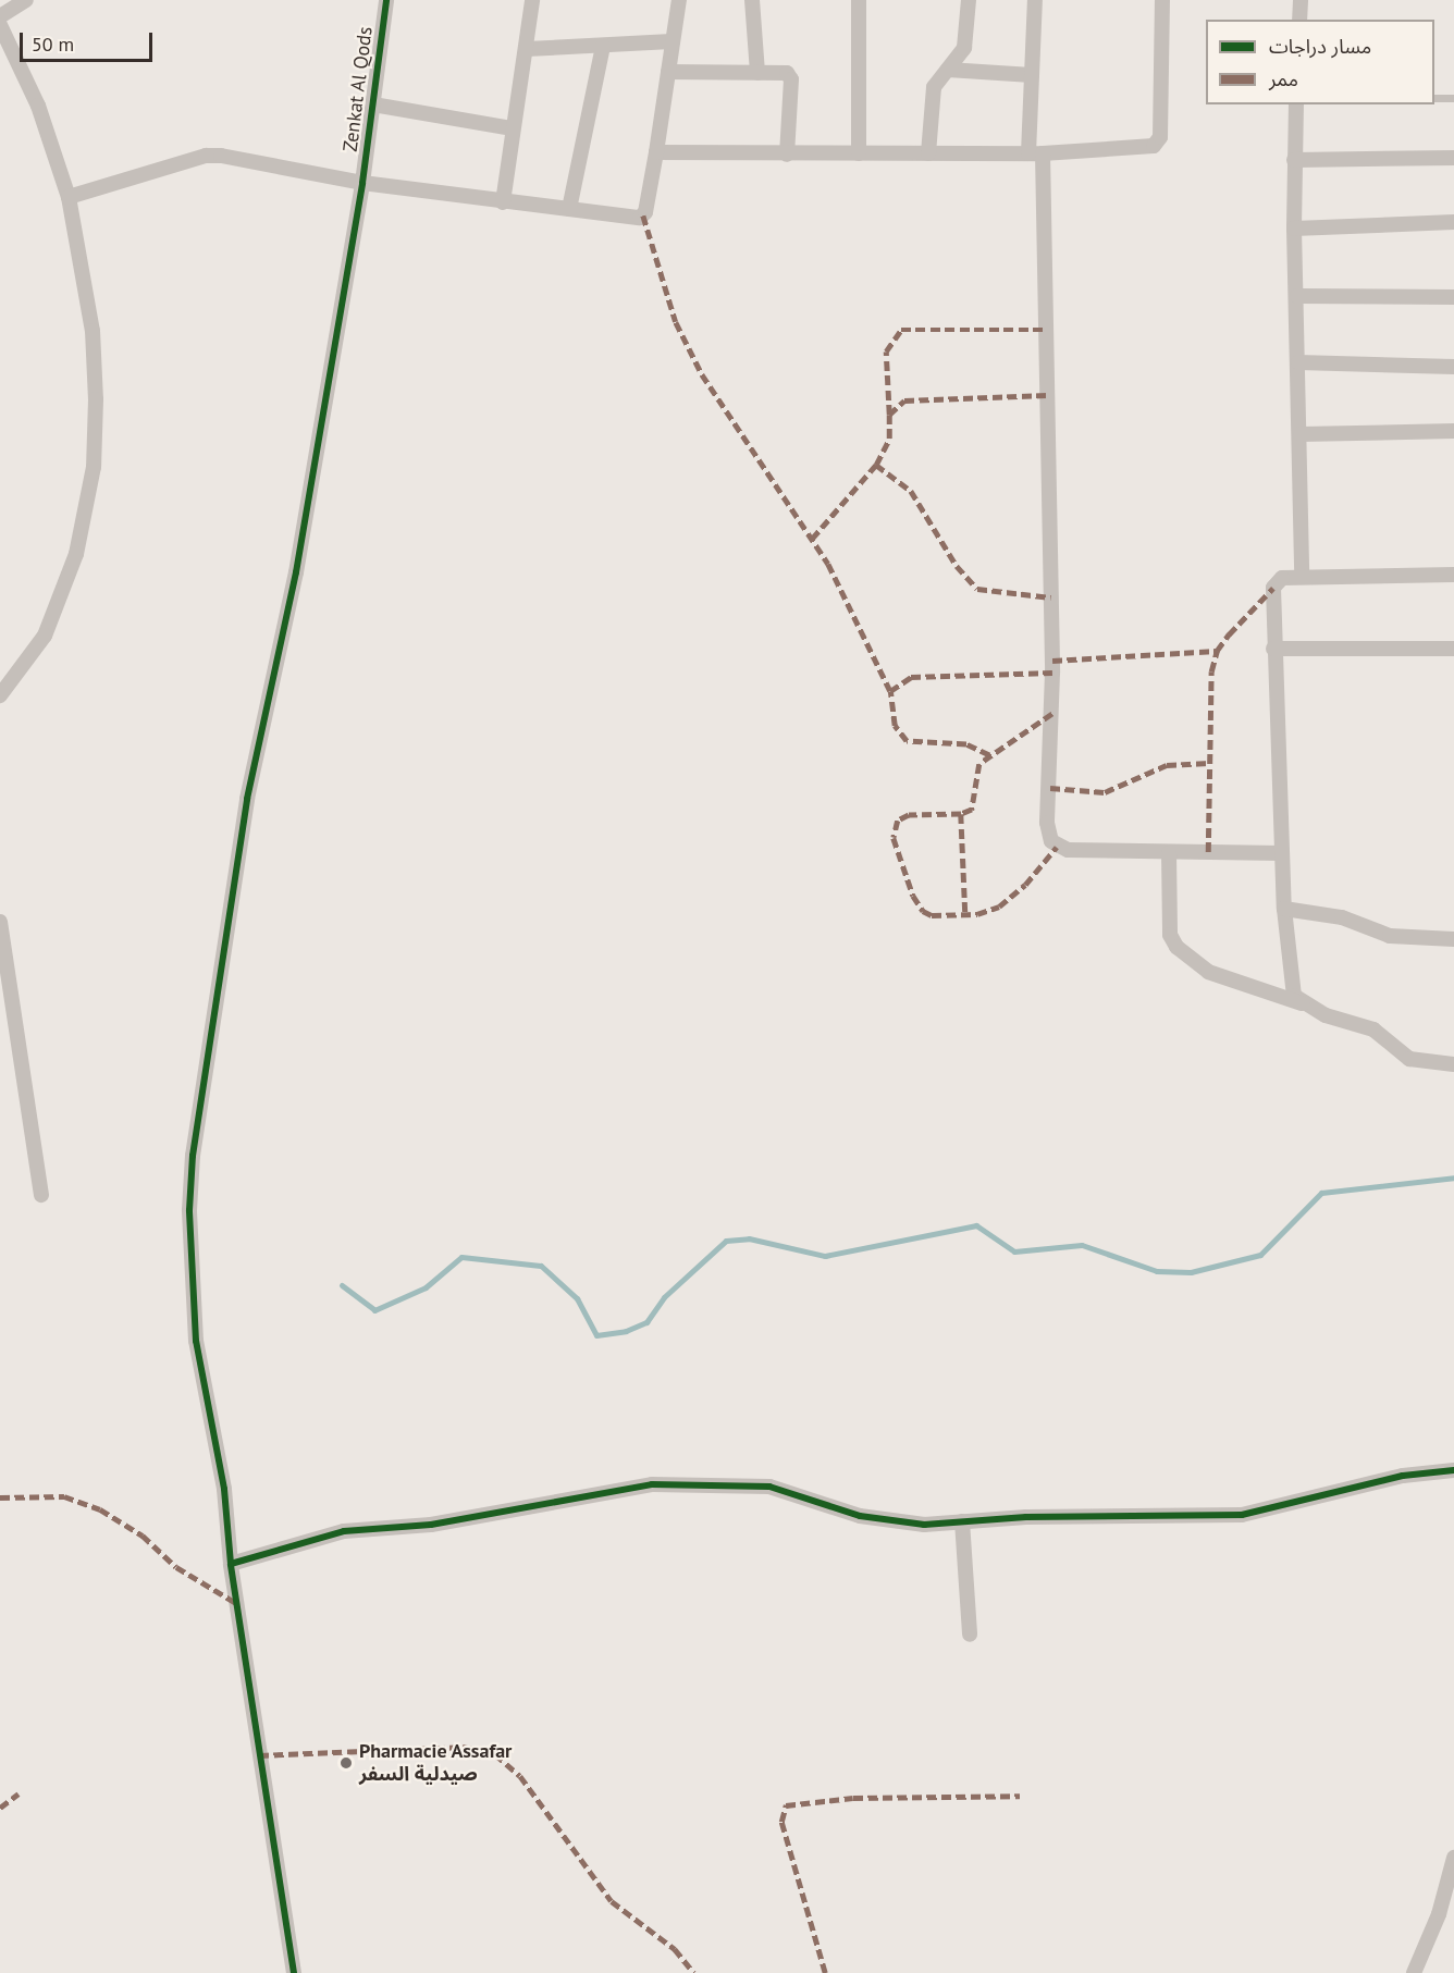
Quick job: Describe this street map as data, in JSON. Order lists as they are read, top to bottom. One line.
{"streets":{"street":["Zenkat Al Qods"]},"places":["Pharmacie Assafar صيدلية السفر"],"legend":["مسار دراجات","ممر"],"scale_bar":"50 m"}
